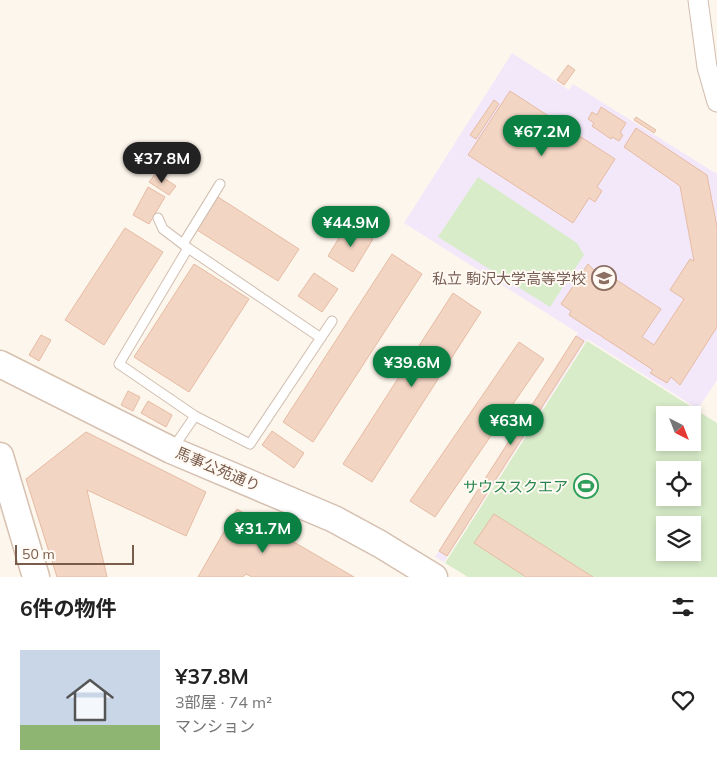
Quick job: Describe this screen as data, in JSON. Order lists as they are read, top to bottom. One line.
{"streets":{"street":["馬事公苑通り"]},"places":{"school or university":["私立 駒沢大学高等学校"],"sports":["サウススクエア"]},"scale_bar":"50 m","north":"bottom right","page":{"price":["¥67.2M","¥37.8M","¥44.9M","¥39.6M","¥63M","¥31.7M"],"scale":"50 m","heading":"6件の物件","list":[{"name":"¥37.8M","note":"3部屋 · 74 m² · マンション"}]}}
